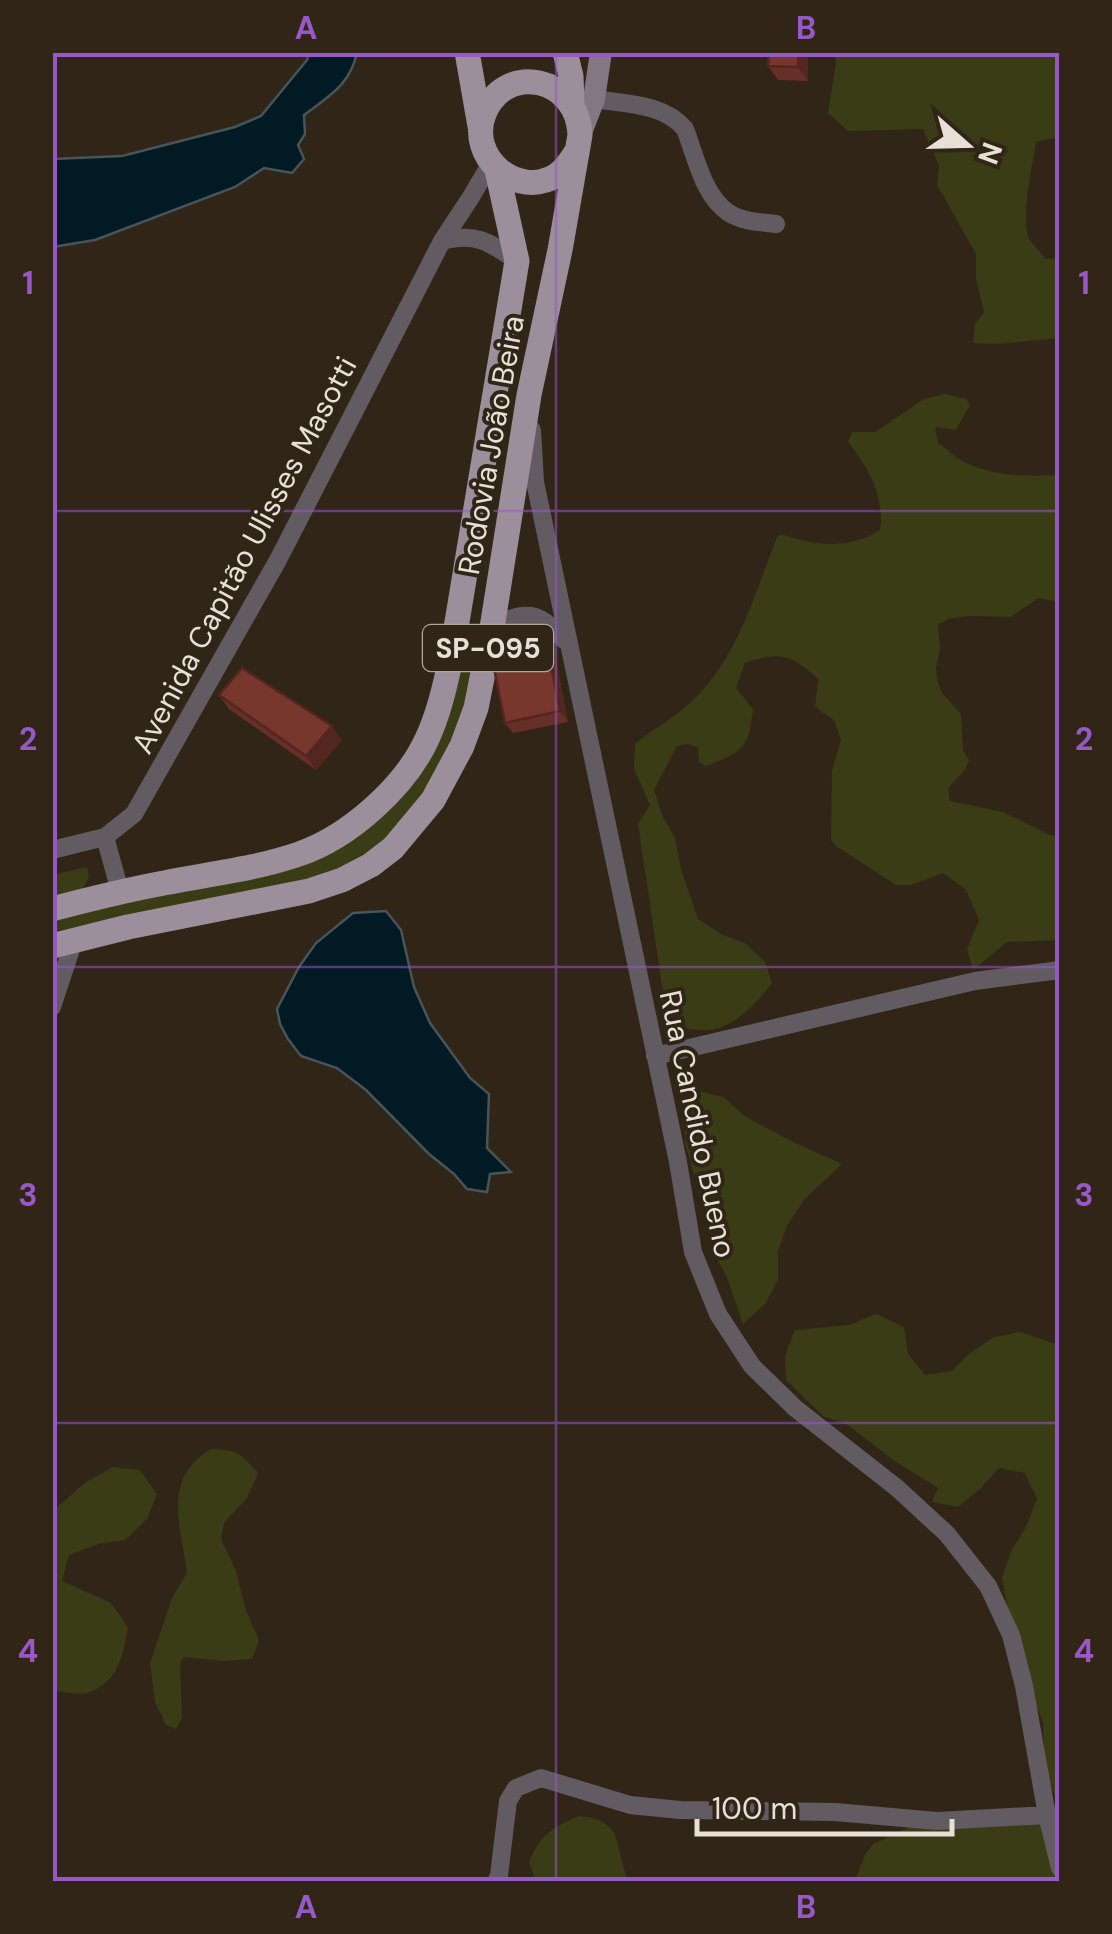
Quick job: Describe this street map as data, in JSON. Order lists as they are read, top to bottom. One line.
{"streets":{"main road":["Rodovia João Beira","SP-095"],"street":["Avenida Capitão Ulisses Masotti","Rua Candido Bueno"]},"crossings":[["Rodovia João Beira","Avenida Capitão Ulisses Masotti"],["Rodovia João Beira","Rua Candido Bueno"]],"scale_bar":"100 m","north":"right","grid":{"columns":["A","B"],"rows":["1","2","3","4"]}}
